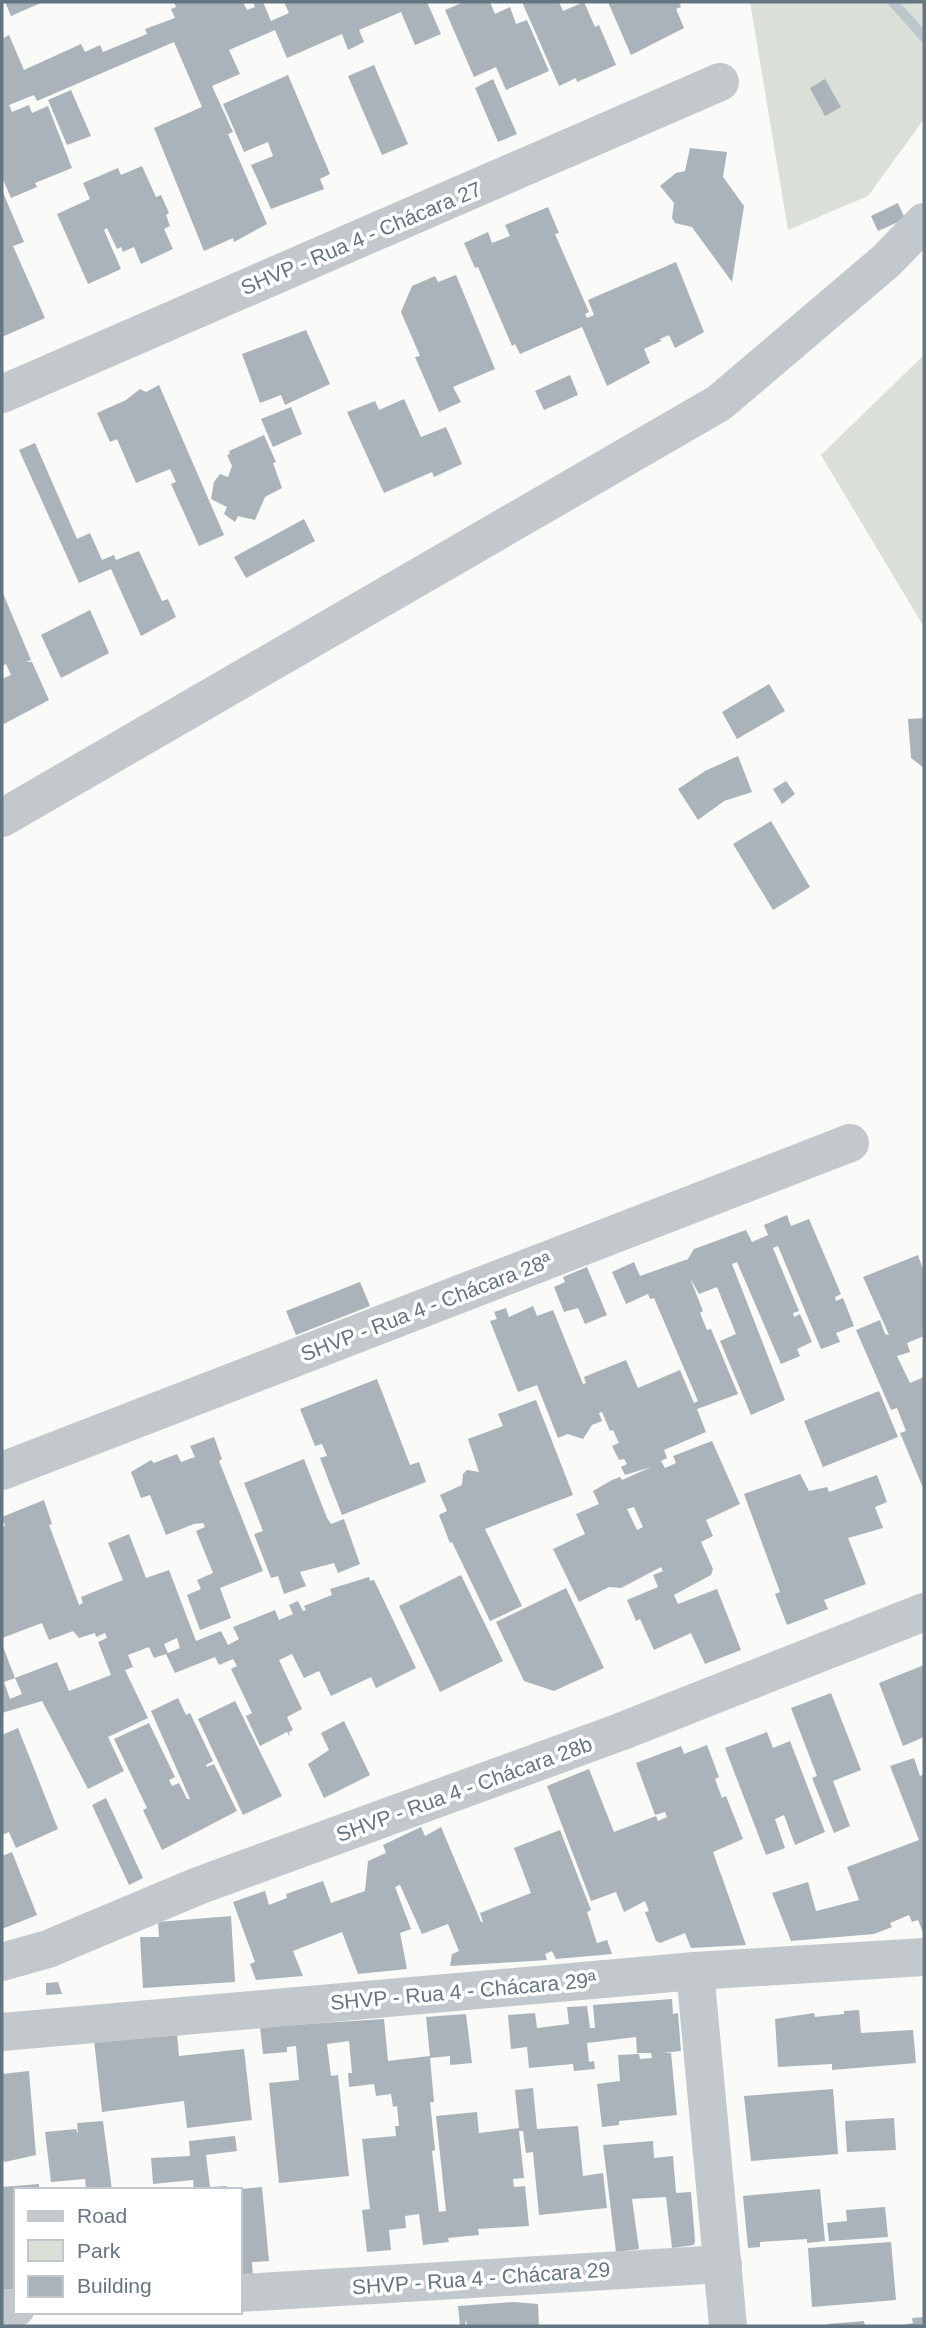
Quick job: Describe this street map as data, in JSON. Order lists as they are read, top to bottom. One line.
{"streets":{"street":["SHVP - Rua 4 - Chácara 27","SHVP - Rua 4 - Chácara 28ª","SHVP - Rua 4 - Chácara 28b","SHVP - Rua 4 - Chácara 29ª","SHVP - Rua 4 - Chácara 29"]},"legend":["Road","Park","Building"]}
